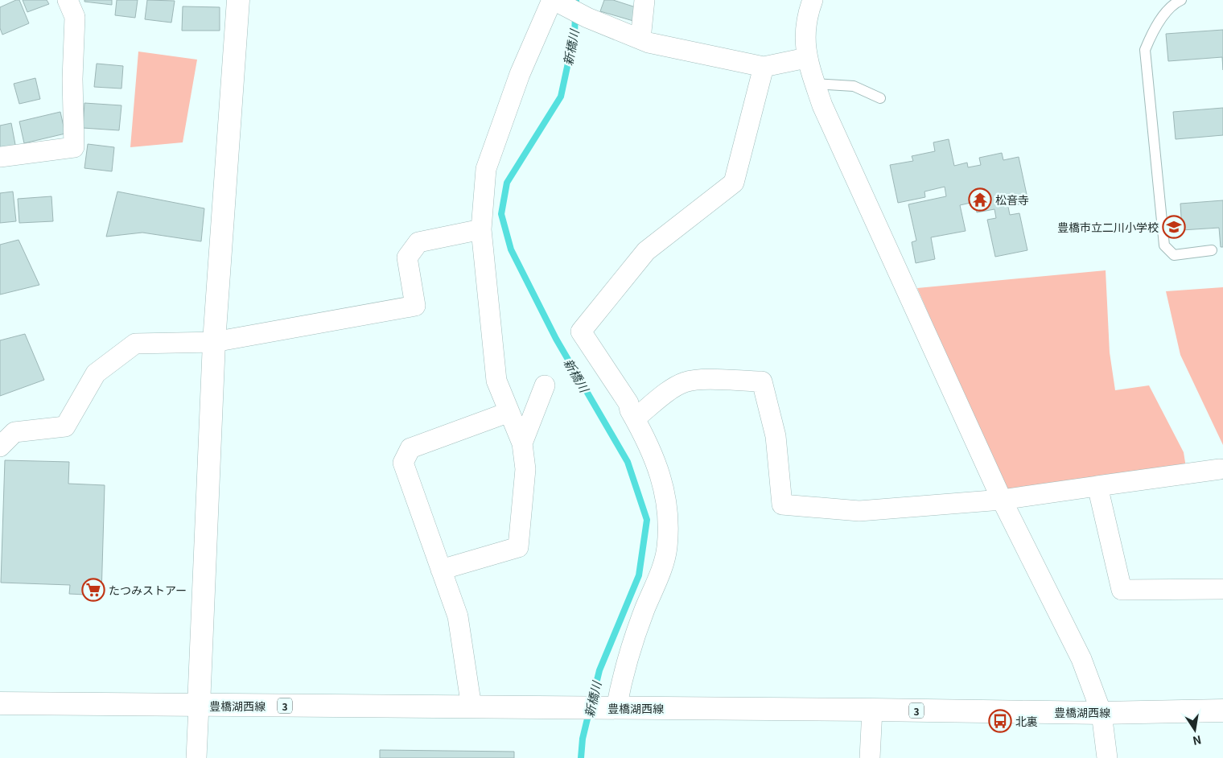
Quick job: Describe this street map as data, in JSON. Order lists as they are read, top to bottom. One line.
{"streets":{"main road":["豊橋湖西線","3"]},"water":["新橋川"],"places":{"temple":["松音寺"],"school or university":["豊橋市立二川小学校"],"supermarket":["たつみストアー"],"bus stop":["北裏"]},"north":"bottom"}
